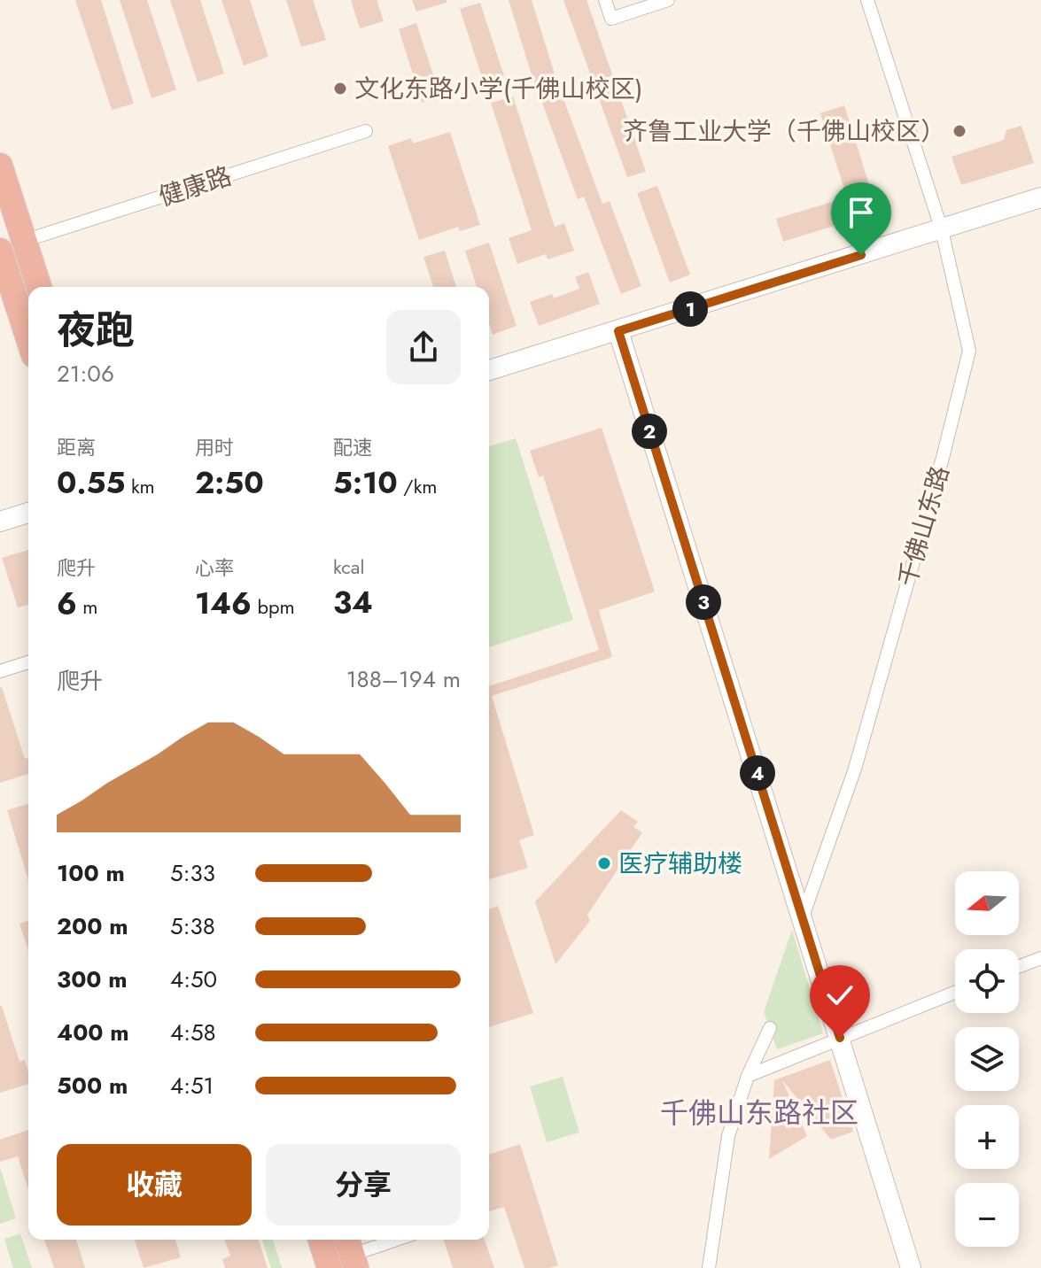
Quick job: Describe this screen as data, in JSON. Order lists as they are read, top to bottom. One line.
{"streets":{"street":["健康路","千佛山东路"]},"districts":["千佛山东路社区"],"places":["文化东路小学(千佛山校区)","齐鲁工业大学（千佛山校区）","医疗辅助楼"],"north":"left","page":{"heading":["夜跑","21:06"],"pins":["1","2","3","4"],"stats":[["距离","0.55 km"],["用时","2:50"],["配速","5:10 /km"],["爬升","6 m"],["心率","146 bpm"],["kcal","34"]],"chart":["爬升","188–194 m"],"list":[{"name":"100 m","note":"5:33"},{"name":"200 m","note":"5:38"},{"name":"300 m","note":"4:50"},{"name":"400 m","note":"4:58"},{"name":"500 m","note":"4:51"}],"map_buttons":["+","−"],"buttons":["收藏","分享"]}}
